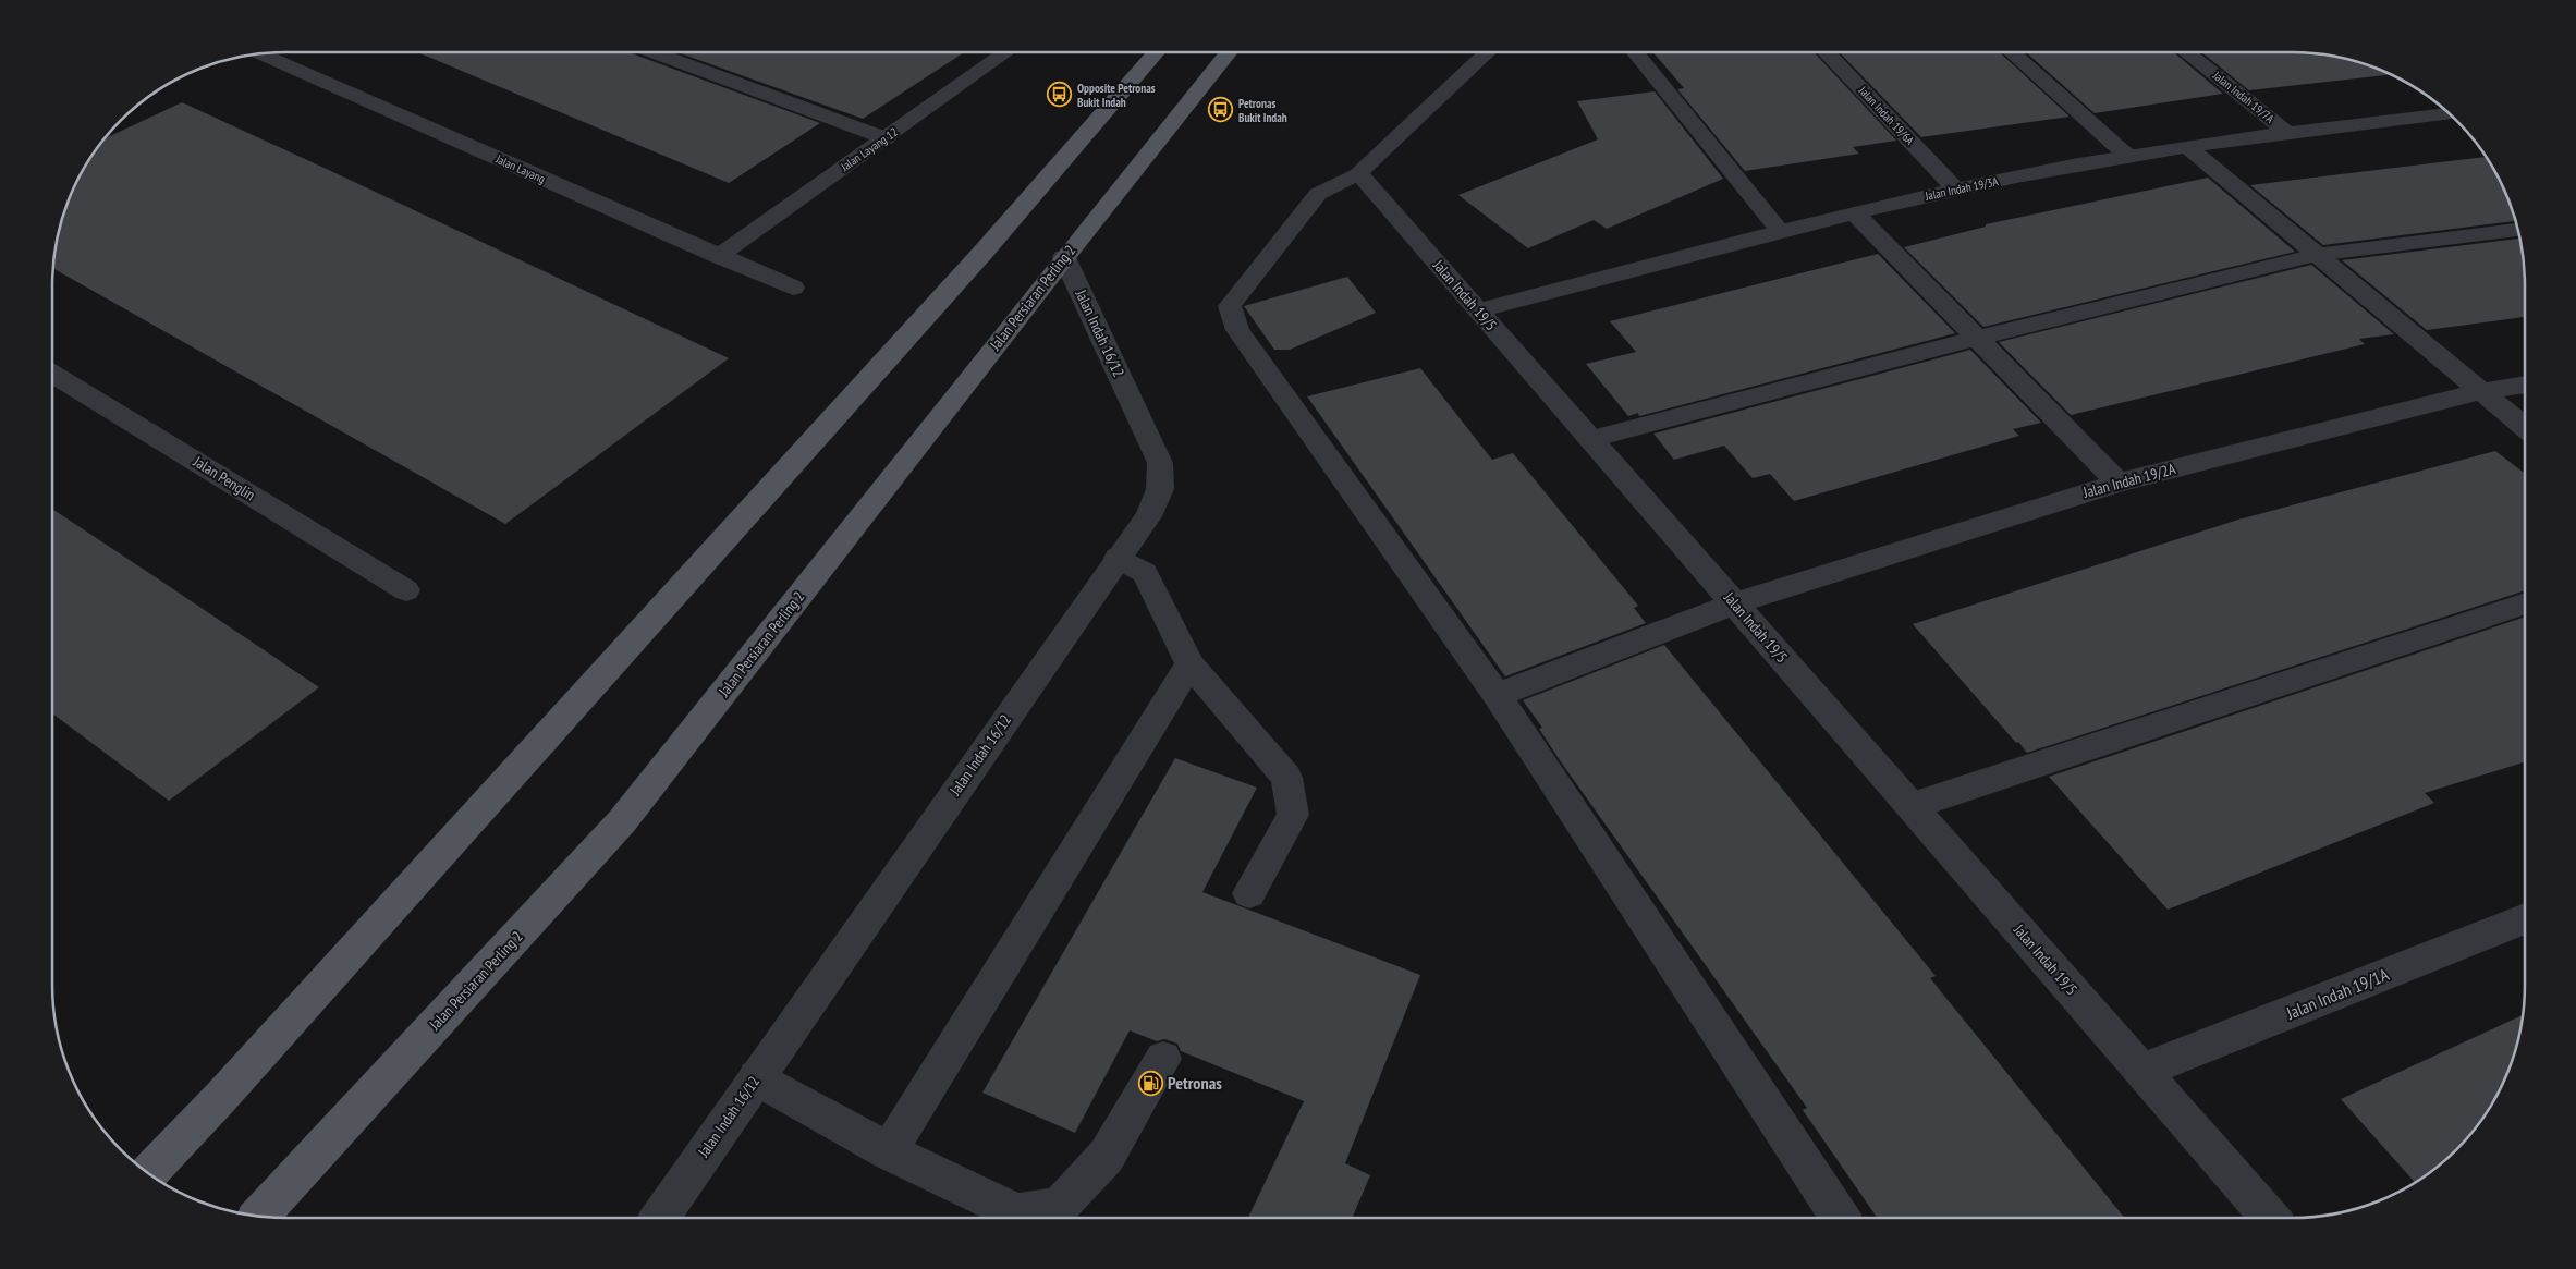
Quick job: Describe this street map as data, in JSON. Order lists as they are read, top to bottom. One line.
{"streets":{"main road":["Jalan Persiaran Perling 2"],"street":["Jalan Indah 19/7A","Jalan Indah 19/6A","Jalan Layang 12","Jalan Layang","Jalan Indah 19/3A","Jalan Indah 19/5","Jalan Indah 16/12","Jalan Penglin","Jalan Indah 19/2A","Jalan Indah 19/1A"]},"crossings":[["Jalan Indah 19/7A","Jalan Indah 19/3A"],["Jalan Indah 19/6A","Jalan Indah 19/3A"],["Jalan Layang 12","Jalan Layang"],["Jalan Indah 19/3A","Jalan Indah 19/5"],["Jalan Indah 19/5","Jalan Indah 19/2A"],["Jalan Indah 19/5","Jalan Indah 19/1A"],["Jalan Persiaran Perling 2","Jalan Indah 16/12"]],"places":{"bus stop":["Opposite Petronas Bukit Indah","Petronas Bukit Indah"],"fuel station":["Petronas"]}}
